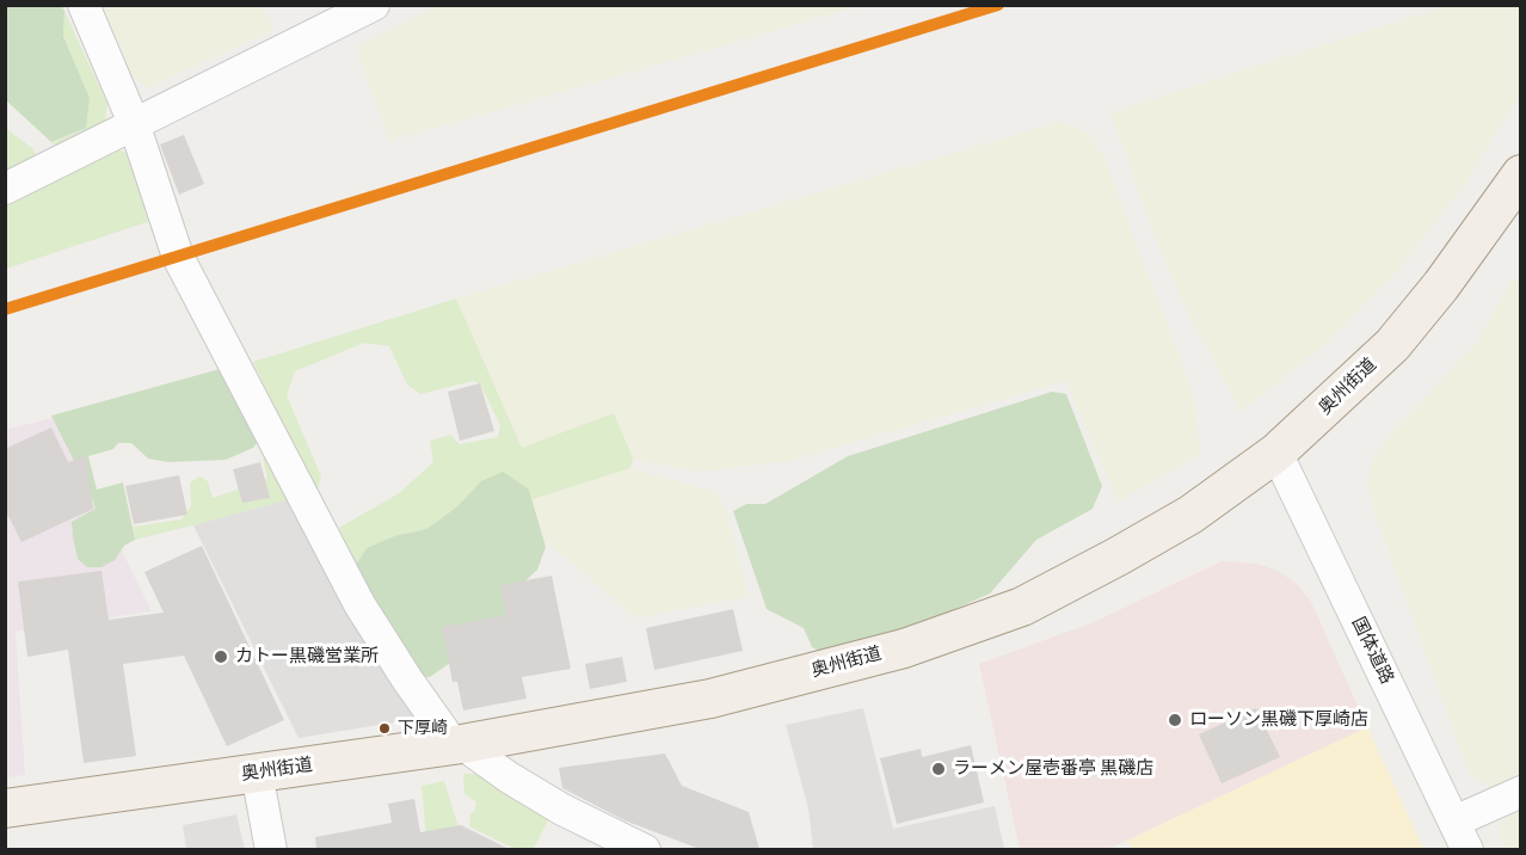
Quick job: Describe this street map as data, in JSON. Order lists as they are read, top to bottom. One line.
{"streets":{"main road":["奥州街道"],"street":["国体道路"]},"crossings":[["奥州街道","国体道路"]],"places":["カトー黒磯営業所","ローソン黒磯下厚崎店","下厚崎","ラーメン屋壱番亭 黒磯店"]}
